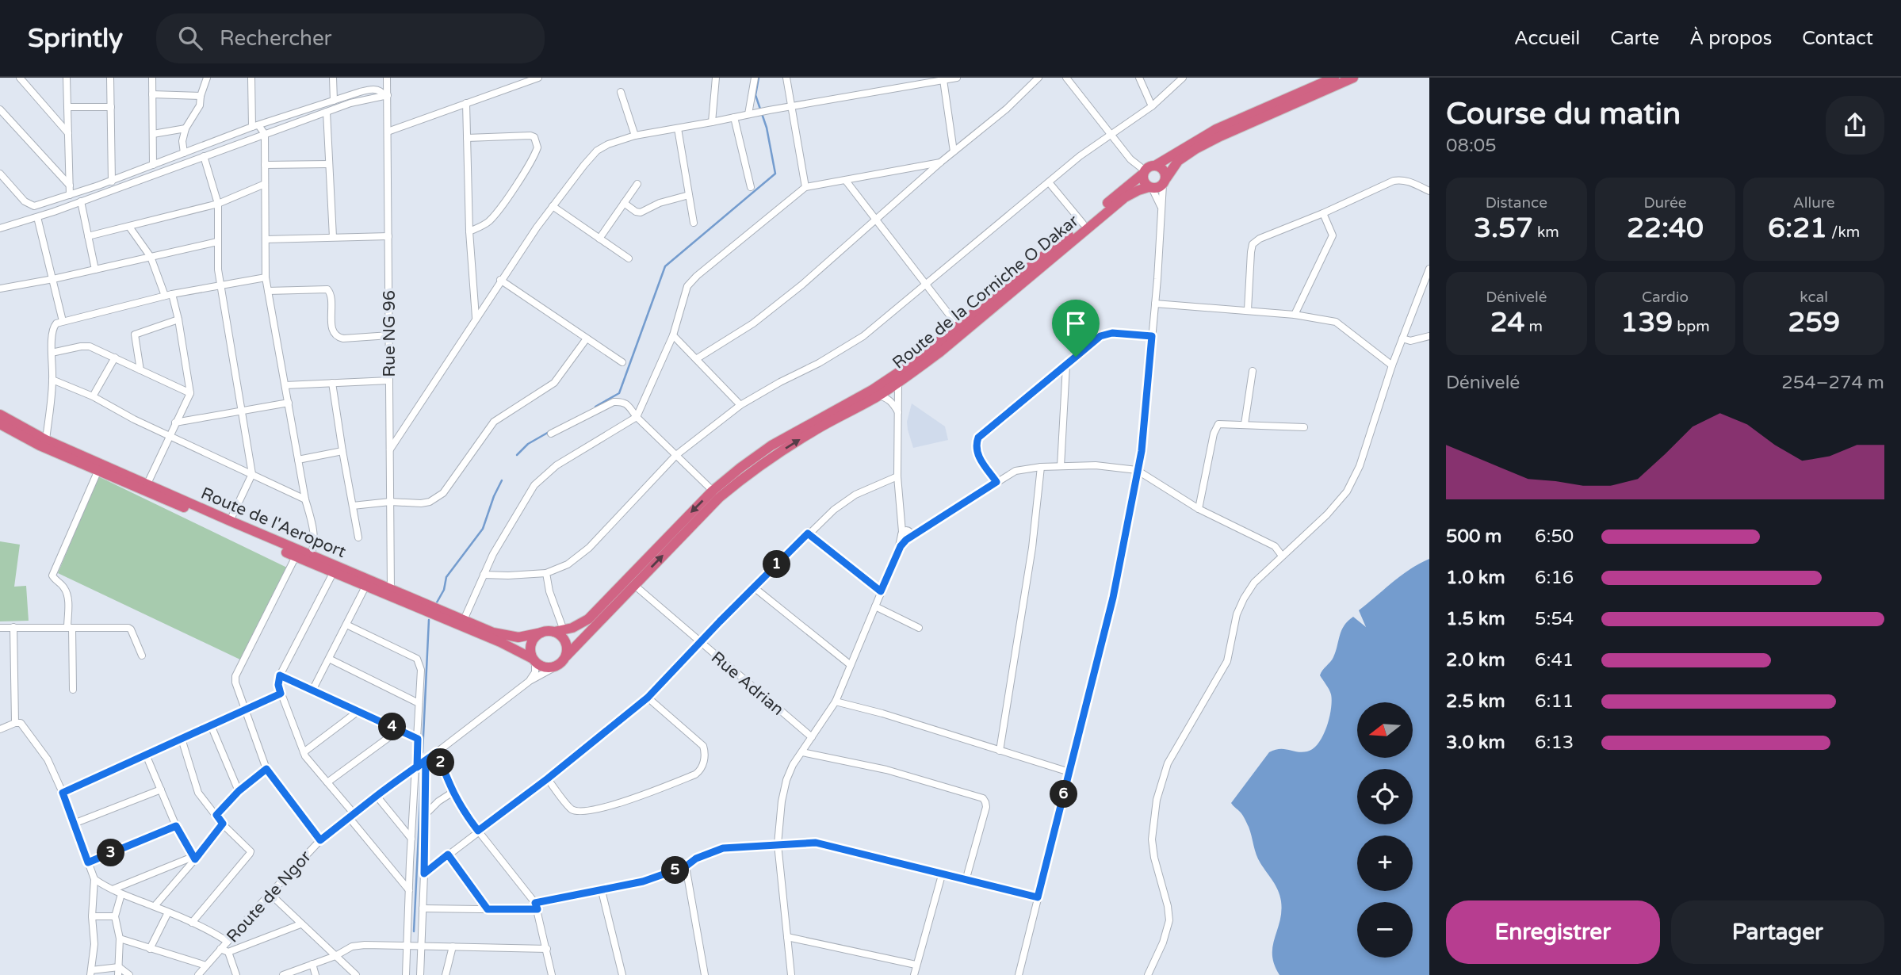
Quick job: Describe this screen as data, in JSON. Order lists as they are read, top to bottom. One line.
{"streets":{"highway":["Route de la Corniche O Dakar","Route de l'Aeroport"],"street":["Rue NG 96","Rue Adrian","Route de Ngor"]},"crossings":[["Route de la Corniche O Dakar","Route de l'Aeroport"],["Route de la Corniche O Dakar","Rue Adrian"],["Route de la Corniche O Dakar","Route de Ngor"],["Rue NG 96","Route de l'Aeroport"],["Route de l'Aeroport","Route de Ngor"]],"north":"left","page":{"header":"Sprintly","search":"Rechercher","nav":["Accueil","Carte","À propos","Contact"],"heading":["Course du matin","08:05"],"stats":[["Distance","3.57 km"],["Durée","22:40"],["Allure","6:21 /km"],["Dénivelé","24 m"],["Cardio","139 bpm"],["kcal","259"]],"chart":["Dénivelé","254–274 m"],"list":[{"name":"500 m","note":"6:50"},{"name":"1.0 km","note":"6:16"},{"name":"1.5 km","note":"5:54"},{"name":"2.0 km","note":"6:41"},{"name":"2.5 km","note":"6:11"},{"name":"3.0 km","note":"6:13"}],"pins":["1","4","2","6","3","5"],"map_buttons":["+","−"],"buttons":["Enregistrer","Partager"]}}
